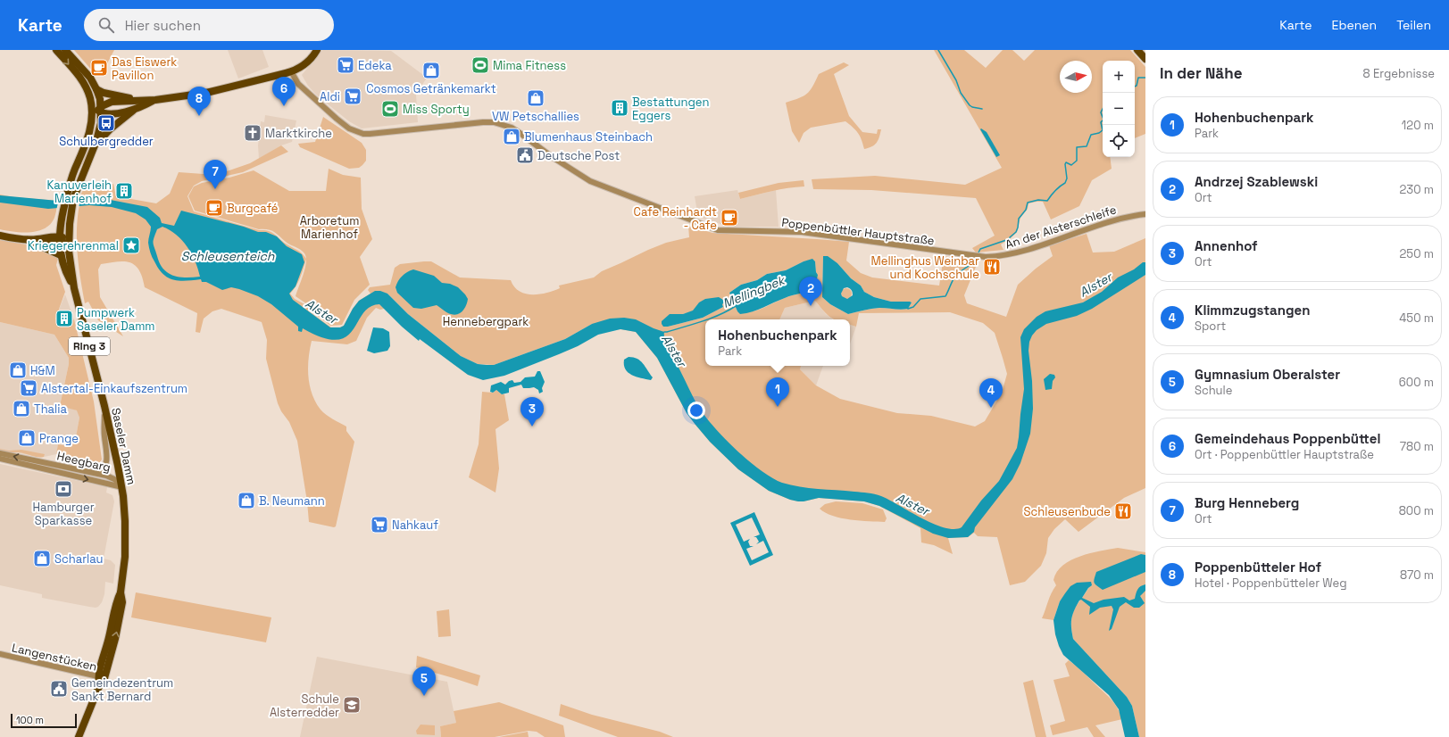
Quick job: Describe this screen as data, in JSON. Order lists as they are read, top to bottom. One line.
{"streets":{"main road":["Ring 3","Saseler Damm"],"street":["An der Alsterschleife","Poppenbüttler Hauptstraße","Heegbarg","Langenstücken"]},"crossings":[["An der Alsterschleife","Poppenbüttler Hauptstraße"],["Ring 3","Saseler Damm"],["Saseler Damm","Heegbarg"],["Saseler Damm","Langenstücken"]],"water":["Schleusenteich","Alster","Mellingbek"],"parks":["Arboretum Marienhof","Hennebergpark"],"places":{"supermarket":["Edeka","Aldi","Alstertal-Einkaufszentrum","Nahkauf"],"sports":["Mima Fitness","Miss Sporty"],"cafe":["Das Eiswerk Pavillon","Burgcafé","Cafe Reinhardt - Cafe"],"shop":["Cosmos Getränkemarkt","VW Petschallies","Blumenhaus Steinbach","H&M","Thalia","Prange","B. Neumann","Scharlau"],"building":["Bestattungen Eggers","Kanuverleih Marienhof","Pumpwerk Saseler Damm"],"bus stop":["Schulbergredder"],"church":["Marktkirche"],"public building":["Deutsche Post","Gemeindezentrum Sankt Bernard"],"place":["Kriegerehrenmal"],"restaurant":["Mellinghus Weinbar und Kochschule","Schleusenbude"],"bank":["Hamburger Sparkasse"],"school or university":["Schule Alsterredder"]},"scale_bar":"100 m","north":"right","page":{"header":"Karte","search":"Hier suchen","nav":["Karte","Ebenen","Teilen"],"heading":["In der Nähe","8 Ergebnisse"],"map_buttons":["+","−"],"pins":["6","8","7","2","1","4","3","5"],"list":[{"mark":"1","name":"Hohenbuchenpark","note":"Park","value":"120 m"},{"mark":"2","name":"Andrzej Szablewski","note":"Ort","value":"230 m"},{"mark":"3","name":"Annenhof","note":"Ort","value":"250 m"},{"mark":"4","name":"Klimmzugstangen","note":"Sport","value":"450 m"},{"mark":"5","name":"Gymnasium Oberalster","note":"Schule","value":"600 m"},{"mark":"6","name":"Gemeindehaus Poppenbüttel","note":"Ort · Poppenbüttler Hauptstraße","value":"780 m"},{"mark":"7","name":"Burg Henneberg","note":"Ort","value":"800 m"},{"mark":"8","name":"Poppenbütteler Hof","note":"Hotel · Poppenbütteler Weg","value":"870 m"}],"popup":["Hohenbuchenpark","Park"],"scale":"100 m"}}
